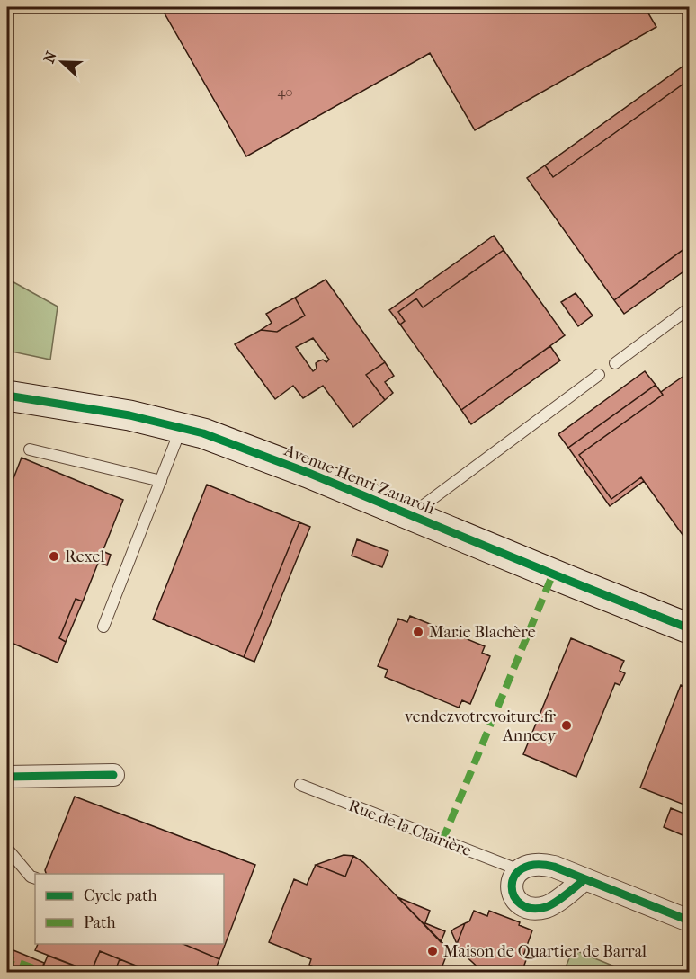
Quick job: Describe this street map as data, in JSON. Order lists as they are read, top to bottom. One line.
{"streets":{"street":["Avenue Henri Zanaroli"],"lane":["Rue de la Clairière"]},"places":["Rexel","Marie Blachère","vendezvotrevoiture.fr Annecy","Maison de Quartier de Barral"],"house_numbers":["40"],"legend":["Cycle path","Path"],"north":"left"}
